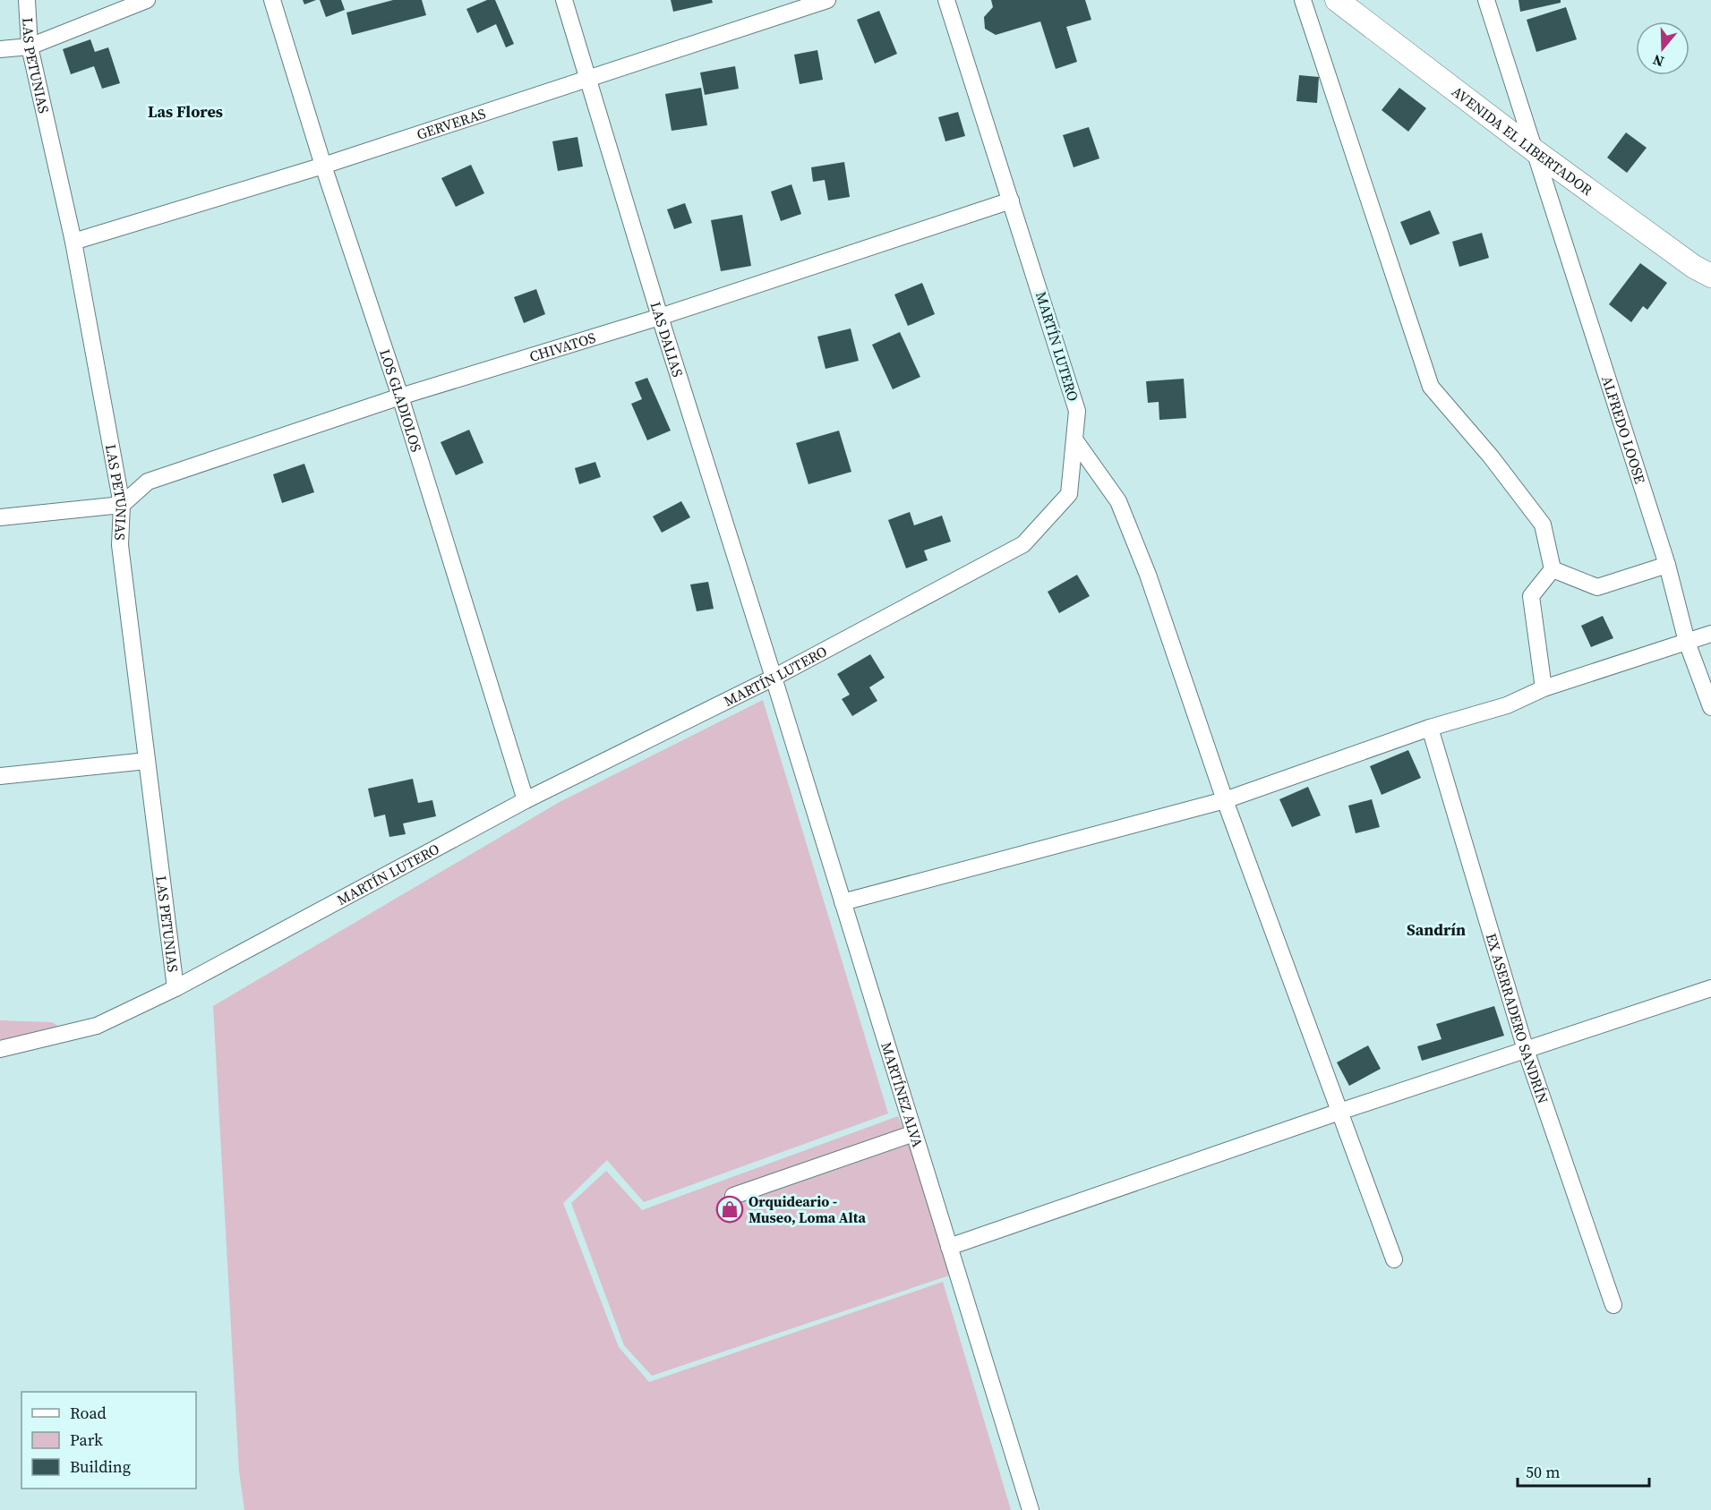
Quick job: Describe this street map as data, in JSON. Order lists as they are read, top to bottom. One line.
{"streets":{"main road":["AVENIDA EL LIBERTADOR"],"street":["LAS PETUNIAS","GERVERAS","LAS DALIAS","CHIVATOS","MARTÍN LUTERO","LOS GLADIOLOS","ALFREDO LOOSE","EX ASERRADERO SANDRÍN","MARTÍNEZ ALVA"]},"crossings":[["LAS PETUNIAS","GERVERAS"],["LAS PETUNIAS","CHIVATOS"],["LAS PETUNIAS","MARTÍN LUTERO"],["GERVERAS","LAS DALIAS"],["GERVERAS","LOS GLADIOLOS"],["AVENIDA EL LIBERTADOR","ALFREDO LOOSE"],["LAS DALIAS","CHIVATOS"],["LAS DALIAS","MARTÍN LUTERO"],["LAS DALIAS","MARTÍNEZ ALVA"],["CHIVATOS","MARTÍN LUTERO"],["CHIVATOS","LOS GLADIOLOS"],["MARTÍN LUTERO","LOS GLADIOLOS"],["MARTÍN LUTERO","MARTÍNEZ ALVA"]],"districts":["Las Flores","Sandrín"],"places":{"shop":["Orquideario - Museo, Loma Alta"]},"legend":["Road","Park","Building"],"scale_bar":"50 m","north":"bottom"}
